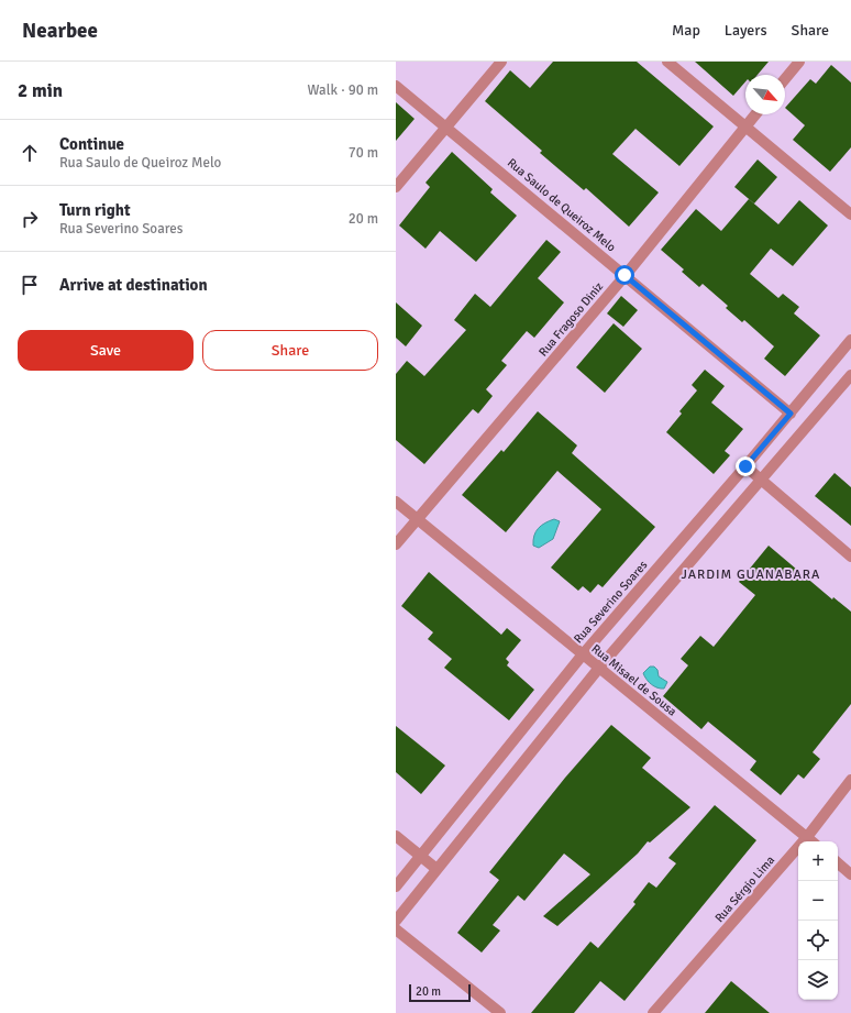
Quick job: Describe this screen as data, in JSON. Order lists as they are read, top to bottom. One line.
{"streets":{"street":["Rua Saulo de Queiroz Melo","Rua Fragoso Diniz","Rua Severino Soares","Rua Misael de Sousa","Rua Sérgio Lima"]},"crossings":[["Rua Saulo de Queiroz Melo","Rua Fragoso Diniz"],["Rua Saulo de Queiroz Melo","Rua Severino Soares"],["Rua Fragoso Diniz","Rua Misael de Sousa"],["Rua Severino Soares","Rua Misael de Sousa"],["Rua Misael de Sousa","Rua Sérgio Lima"]],"districts":["JARDIM GUANABARA"],"scale_bar":"20 m","north":"bottom right","page":{"header":"Nearbee","nav":["Map","Layers","Share"],"heading":["2 min","Walk · 90 m"],"list":[["Continue","Rua Saulo de Queiroz Melo","70 m"],["Turn right","Rua Severino Soares","20 m"],"Arrive at destination"],"buttons":["Save","Share"],"map_buttons":["+","−"],"scale":"20 m"}}
